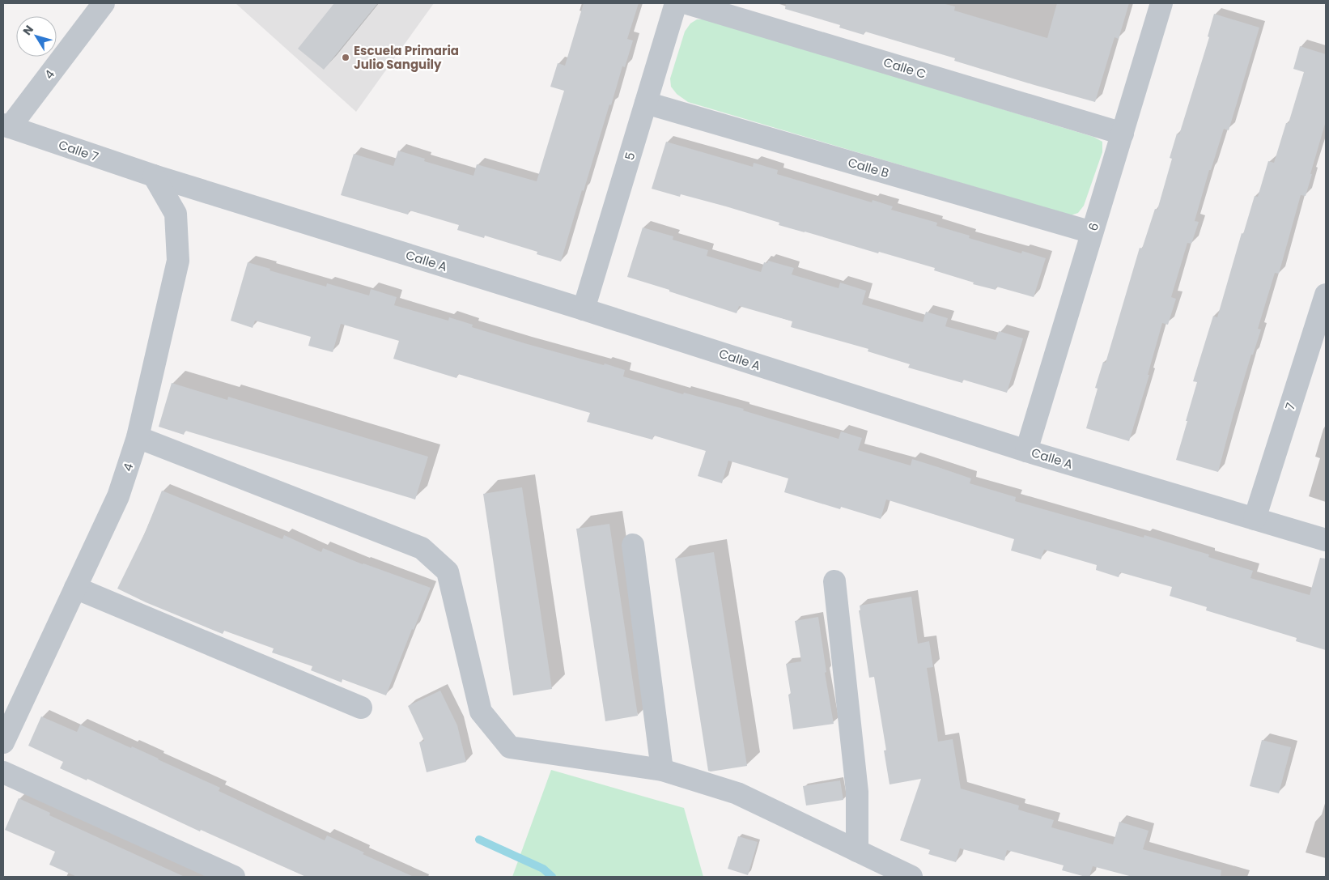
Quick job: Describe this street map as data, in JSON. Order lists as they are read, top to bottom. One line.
{"streets":{"street":["Calle C","4","Calle 7","5","Calle B","6","Calle A","7"]},"crossings":[["Calle C","6"],["4","Calle 7"],["4","Calle A"],["Calle 7","Calle A"],["5","Calle B"],["5","Calle A"],["Calle B","6"],["6","Calle A"],["Calle A","7"]],"places":["Escuela Primaria Julio Sanguily"],"north":"top left"}
